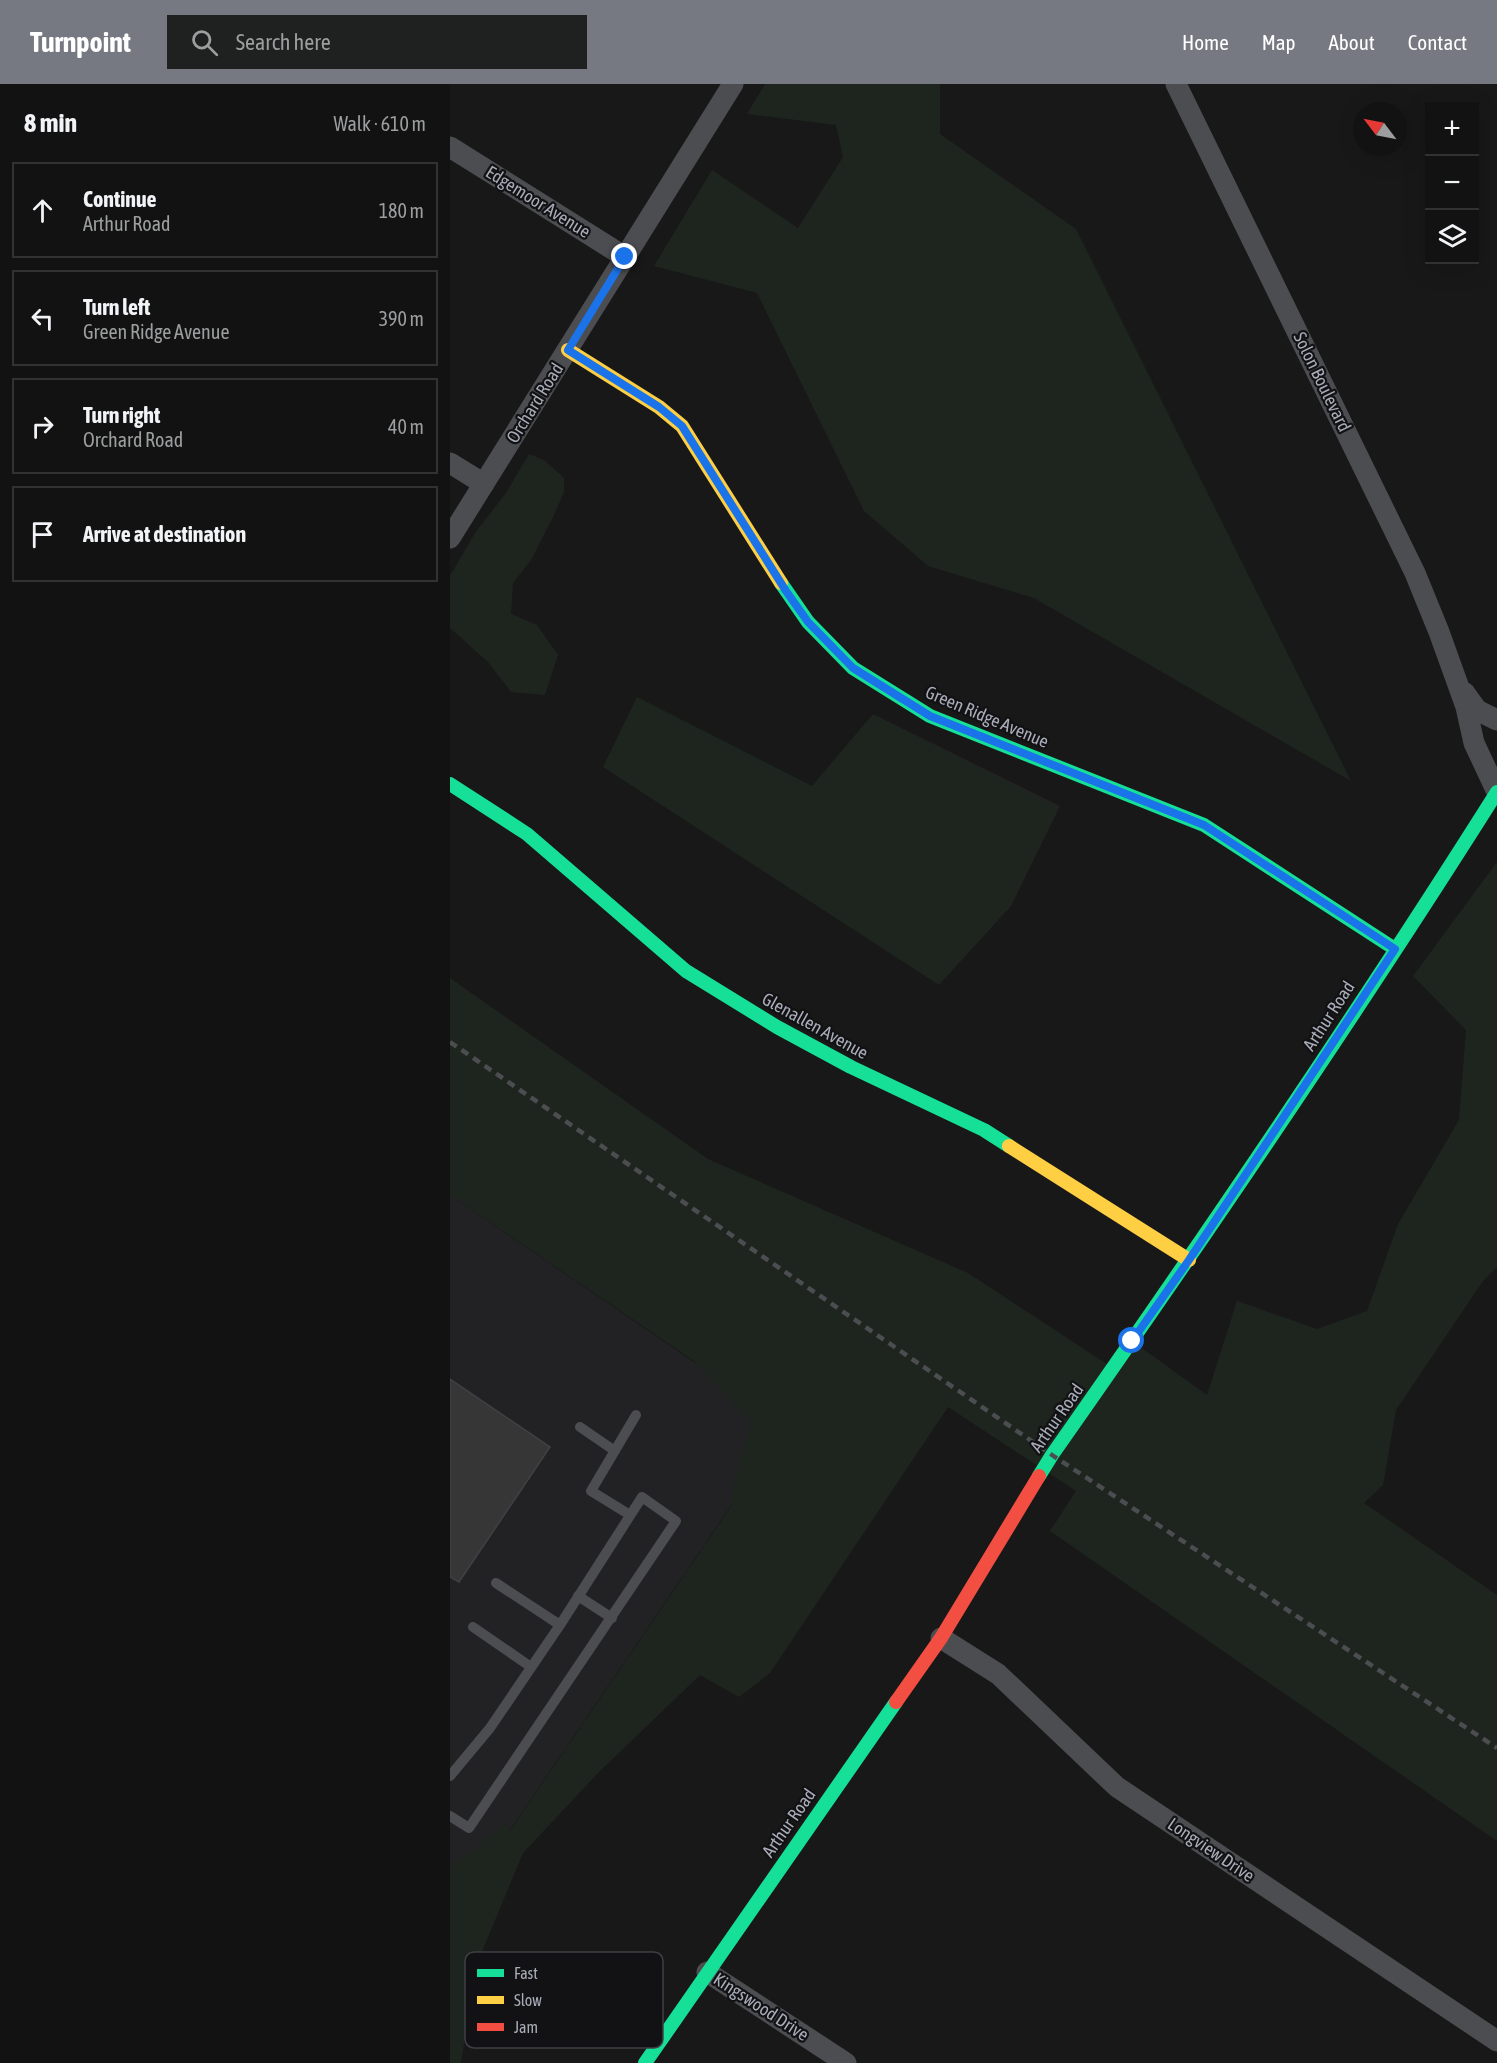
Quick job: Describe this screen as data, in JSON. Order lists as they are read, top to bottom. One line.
{"streets":{"street":["Edgemoor Avenue","Solon Boulevard","Orchard Road","Green Ridge Avenue","Arthur Road","Glenallen Avenue","Longview Drive","Kingswood Drive"]},"crossings":[["Edgemoor Avenue","Orchard Road"],["Solon Boulevard","Arthur Road"],["Orchard Road","Green Ridge Avenue"],["Green Ridge Avenue","Arthur Road"],["Arthur Road","Glenallen Avenue"],["Arthur Road","Longview Drive"],["Arthur Road","Kingswood Drive"]],"legend":["Fast","Slow","Jam"],"north":"top left","page":{"header":"Turnpoint","search":"Search here","nav":["Home","Map","About","Contact"],"heading":["8 min","Walk · 610 m"],"map_buttons":["+","−"],"list":[["Continue","Arthur Road","180 m"],["Turn left","Green Ridge Avenue","390 m"],["Turn right","Orchard Road","40 m"],"Arrive at destination"]}}
